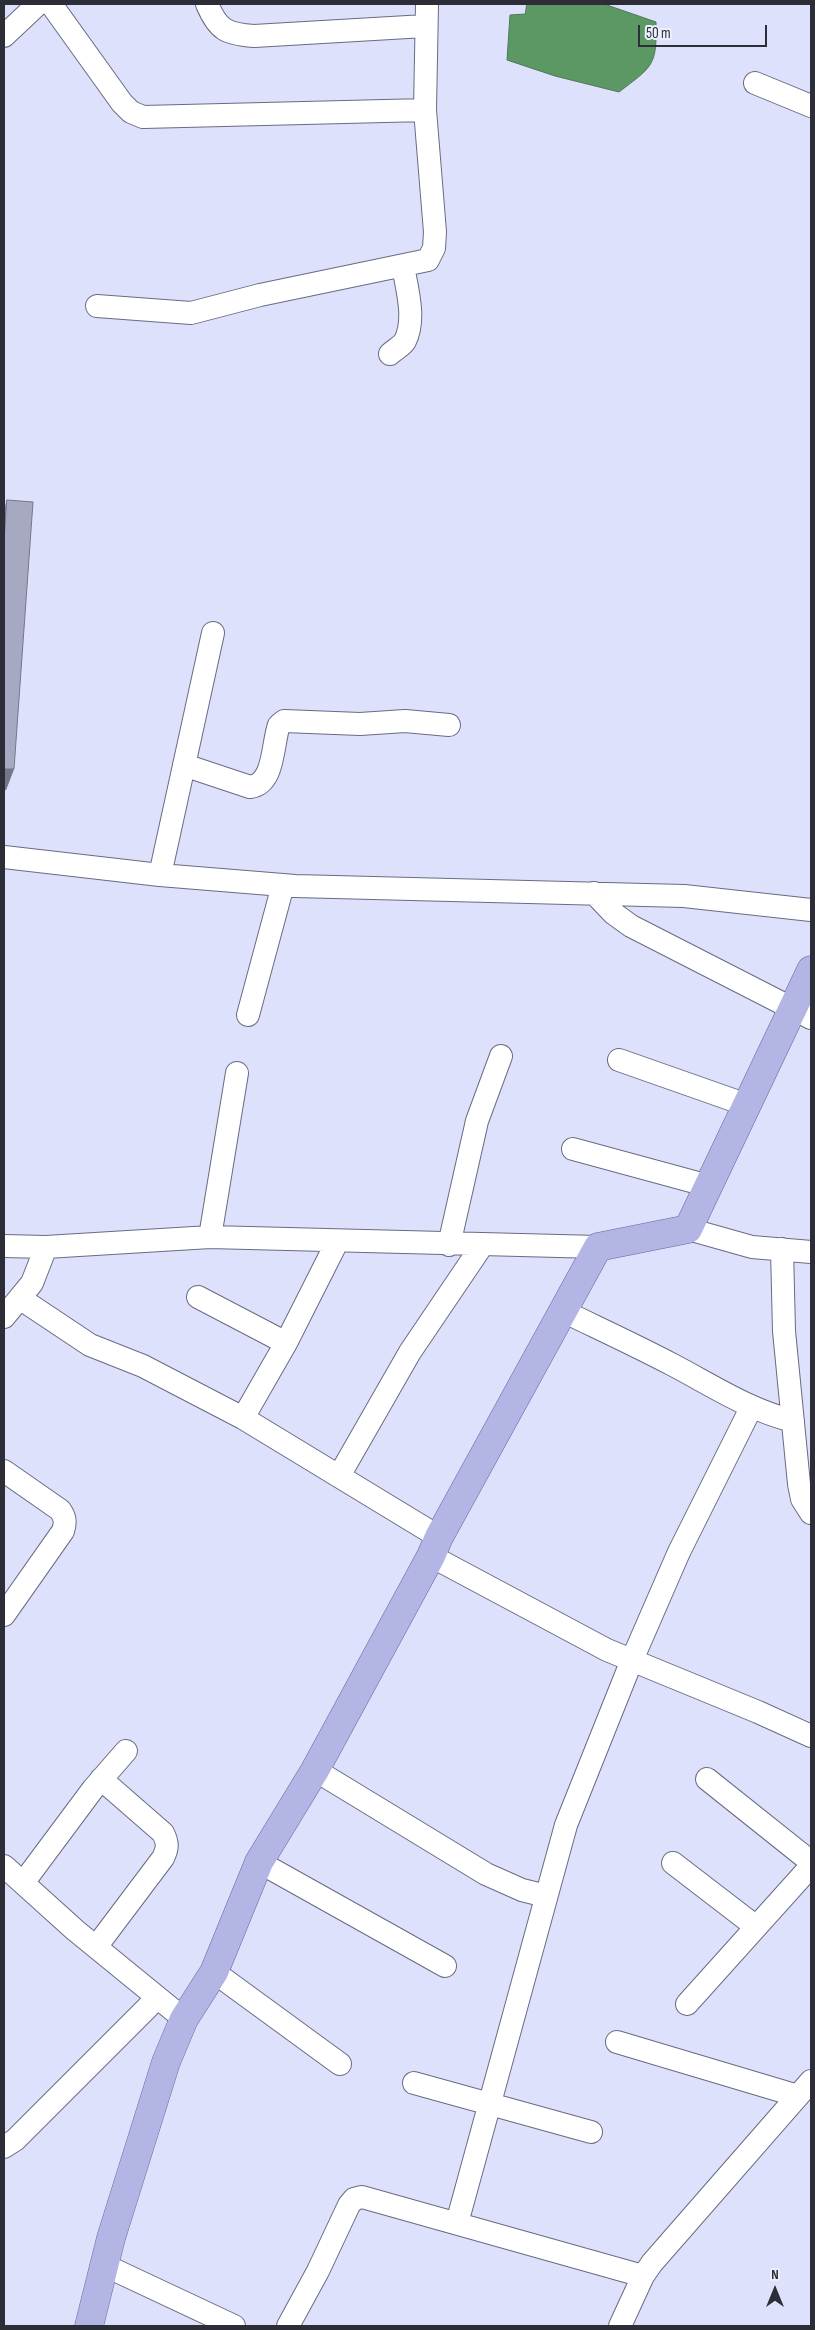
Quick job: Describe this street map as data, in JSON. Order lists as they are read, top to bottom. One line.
{"scale_bar":"50 m","north":"top"}
